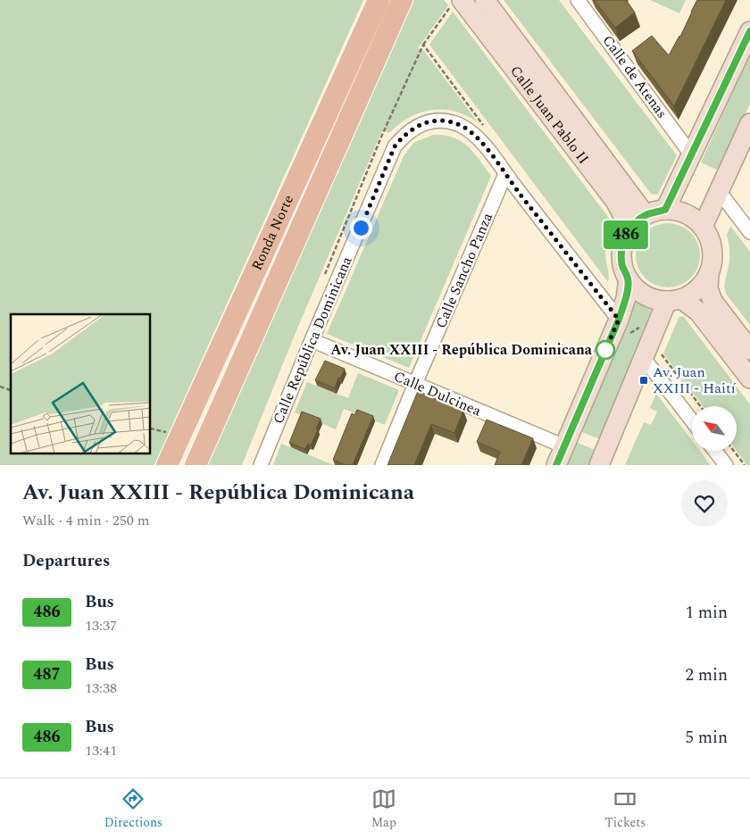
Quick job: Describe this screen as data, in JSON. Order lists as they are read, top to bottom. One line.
{"streets":{"main road":["Calle Juan Pablo II","Ronda Norte"],"street":["Calle de Atenas","Calle Sancho Panza","Calle República Dominicana","Calle Dulcinea"]},"crossings":[["Calle Sancho Panza","Calle República Dominicana"],["Calle Sancho Panza","Calle Dulcinea"],["Calle República Dominicana","Calle Dulcinea"]],"places":{"other":["Av. Juan XXIII - República Dominicana"],"transit":["Av. Juan XXIII - Haití"]},"lines":["bus line 486"],"north":"top left","page":{"on_map":"486","heading":[["Av. Juan XXIII - República Dominicana","Walk · 4 min · 250 m"],"Departures"],"list":[{"mark":"486","name":"Bus","note":"13:37","value":"1 min"},{"mark":"487","name":"Bus","note":"13:38","value":"2 min"},{"mark":"486","name":"Bus","note":"13:41","value":"5 min"}],"tabs":["Directions","Map","Tickets"]}}
